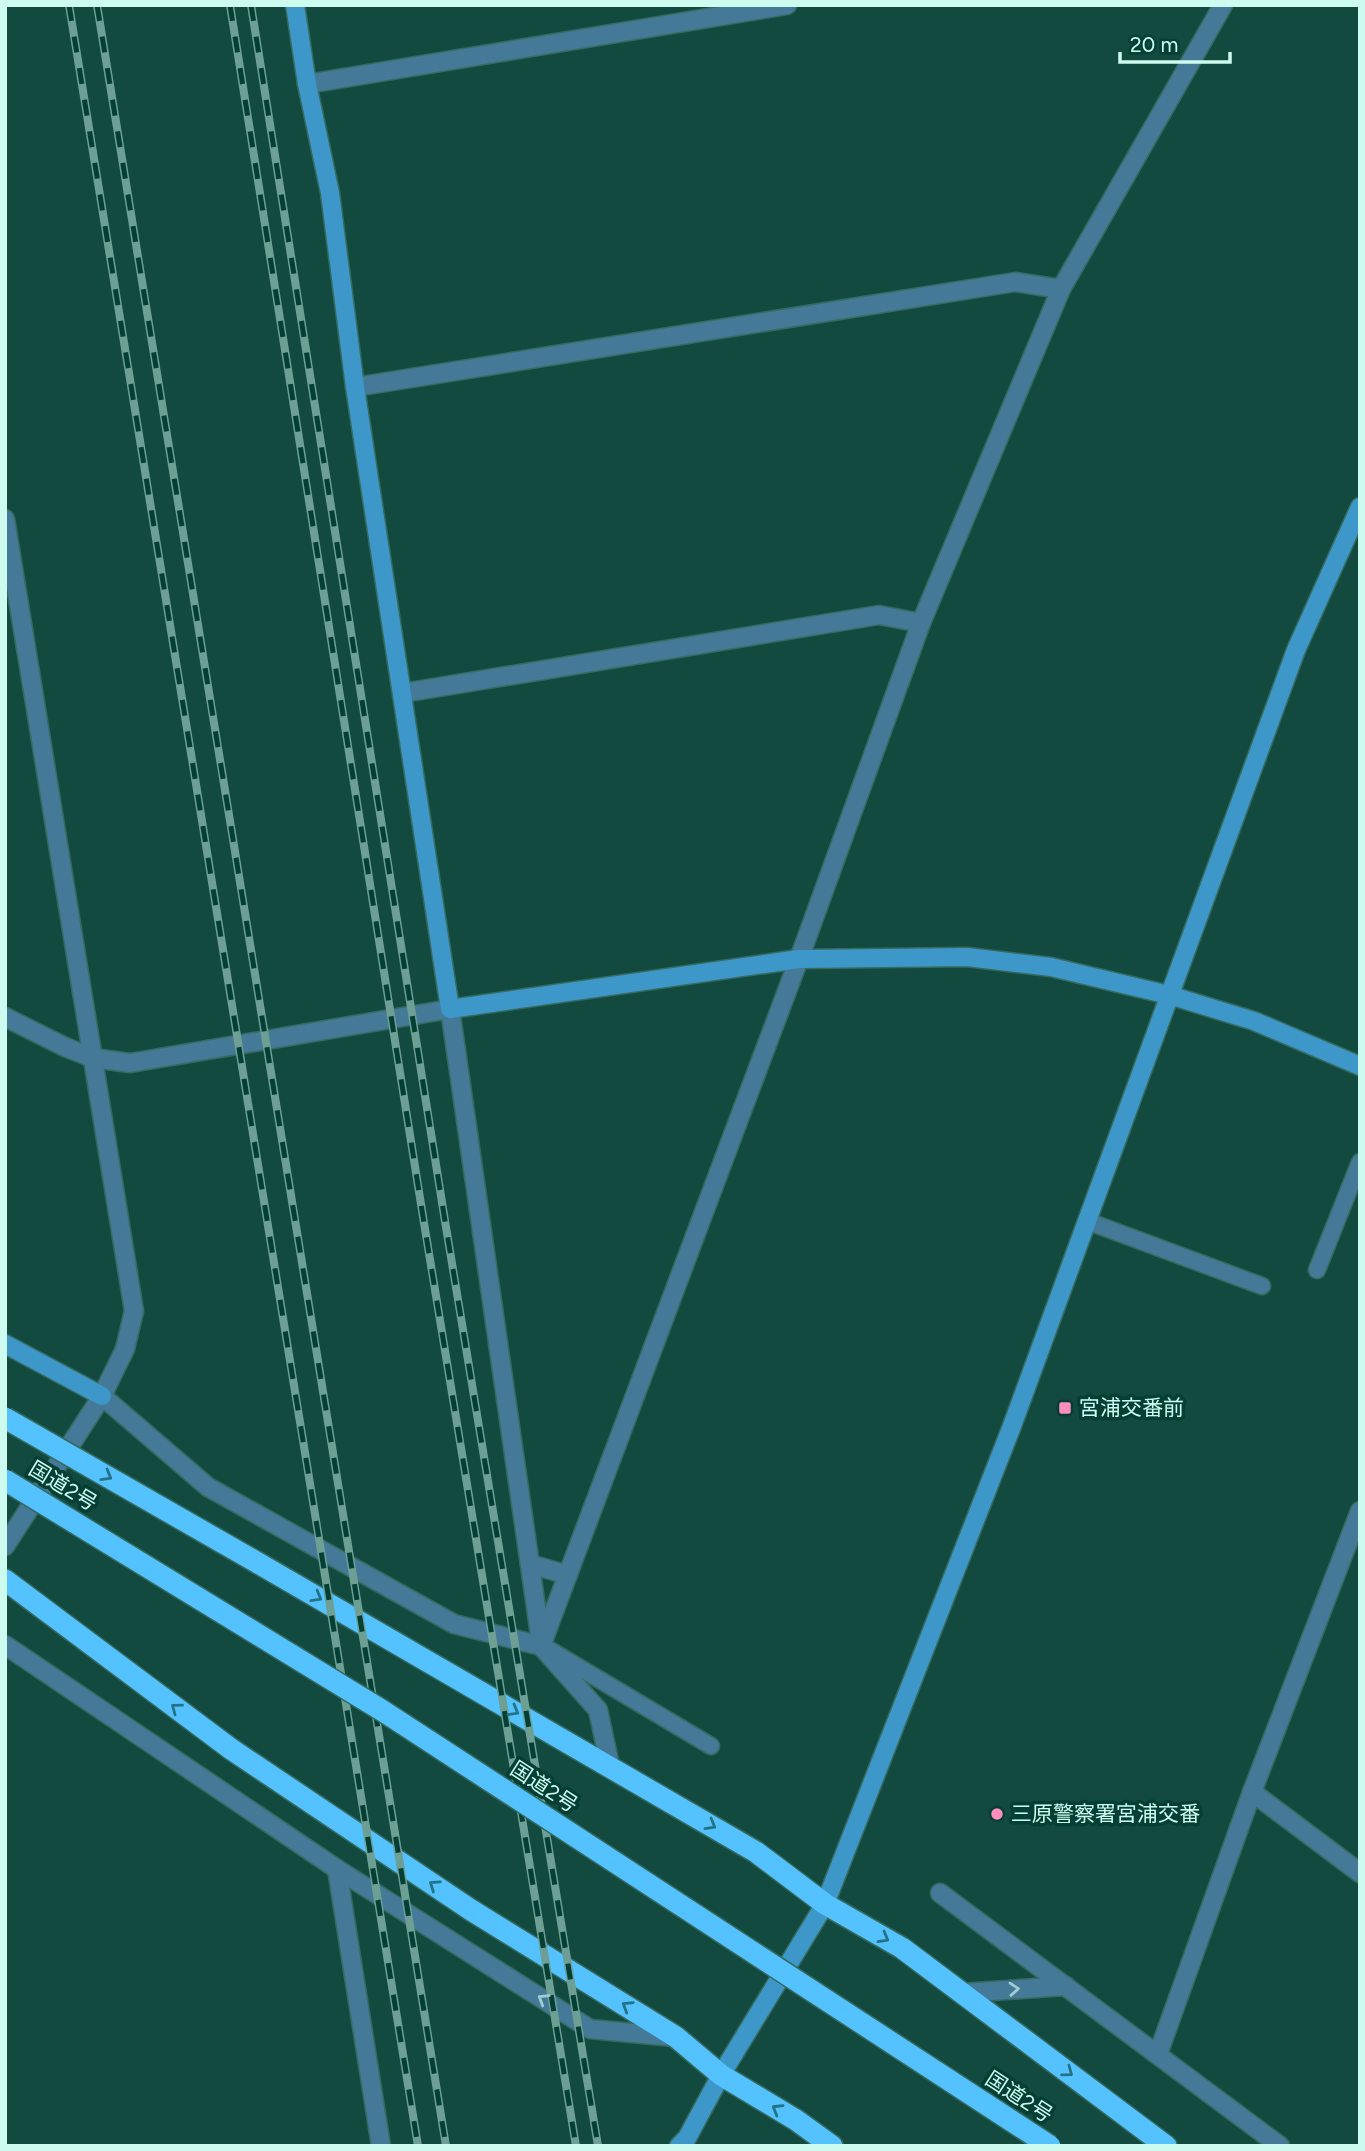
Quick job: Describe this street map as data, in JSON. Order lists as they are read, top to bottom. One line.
{"streets":{"highway":["国道2号"]},"places":{"transit":["宮浦交番前"],"other":["三原警察署宮浦交番"]},"scale_bar":"20 m"}
